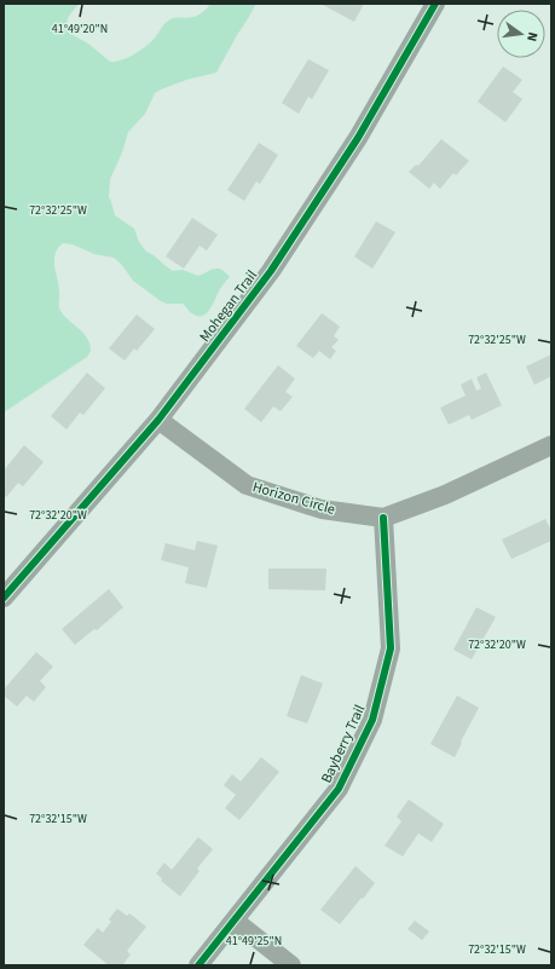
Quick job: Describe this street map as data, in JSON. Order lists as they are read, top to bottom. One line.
{"streets":{"street":["Mohegan Trail","Horizon Circle","Bayberry Trail"]},"crossings":[["Mohegan Trail","Horizon Circle"],["Horizon Circle","Bayberry Trail"]],"north":"right","coordinates":["41°49'20\"N","72°32'25\"W","72°32'20\"W","72°32'15\"W","41°49'25\"N"]}
